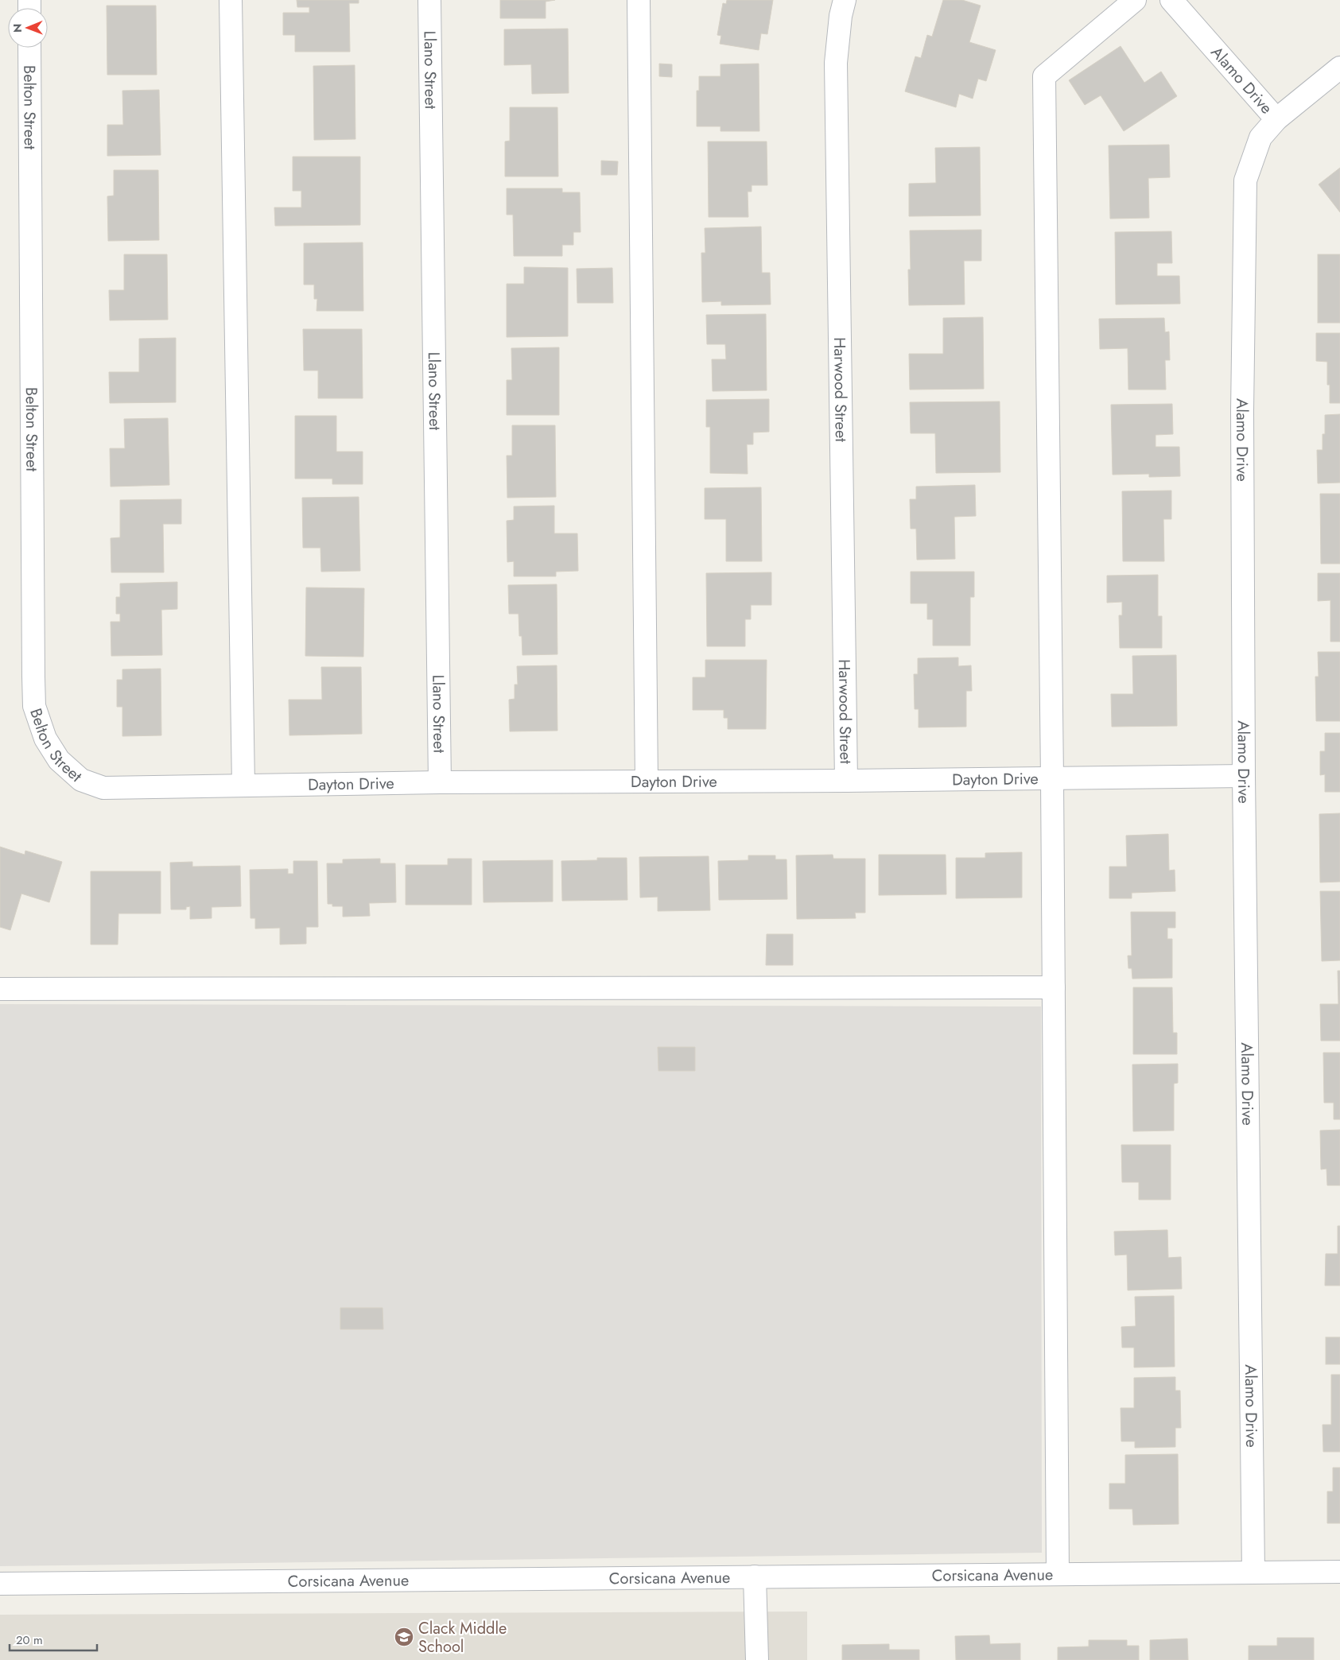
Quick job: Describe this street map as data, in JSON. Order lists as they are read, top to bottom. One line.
{"streets":{"street":["Llano Street","Alamo Drive","Belton Street","Harwood Street","Dayton Drive","Corsicana Avenue"]},"crossings":[["Llano Street","Dayton Drive"],["Alamo Drive","Dayton Drive"],["Alamo Drive","Corsicana Avenue"],["Belton Street","Dayton Drive"],["Harwood Street","Dayton Drive"]],"places":{"school or university":["Clack Middle School"]},"scale_bar":"20 m","north":"left"}
